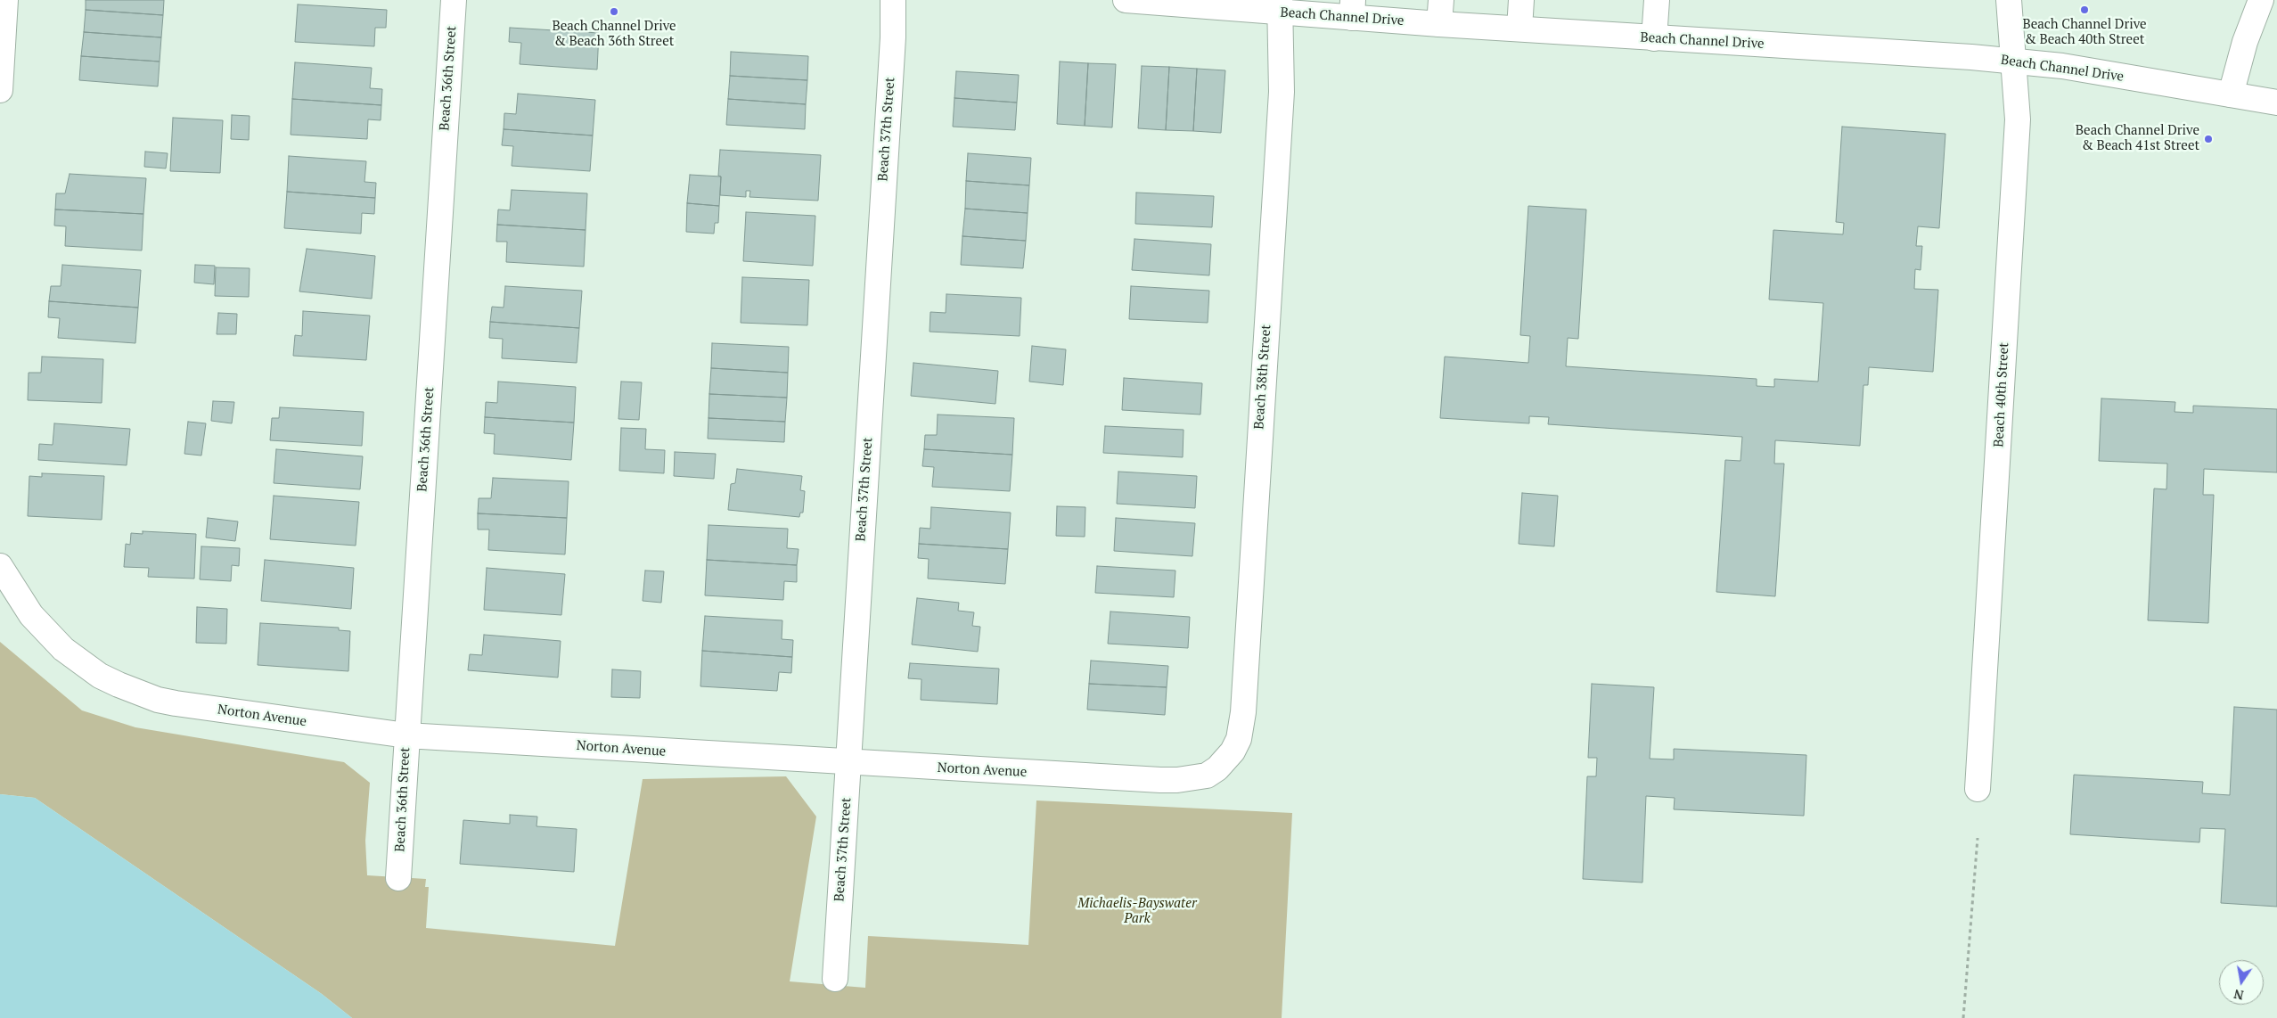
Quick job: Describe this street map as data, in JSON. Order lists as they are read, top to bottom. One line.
{"streets":{"street":["Beach Channel Drive","Beach 36th Street","Beach 37th Street","Beach 38th Street","Beach 40th Street","Norton Avenue"]},"crossings":[["Beach Channel Drive","Beach 38th Street"],["Beach Channel Drive","Beach 40th Street"],["Beach 36th Street","Norton Avenue"],["Beach 37th Street","Norton Avenue"],["Beach 38th Street","Norton Avenue"]],"parks":["Michaelis-Bayswater Park"],"places":["Beach Channel Drive & Beach 40th Street","Beach Channel Drive & Beach 36th Street","Beach Channel Drive & Beach 41st Street"],"north":"bottom"}
